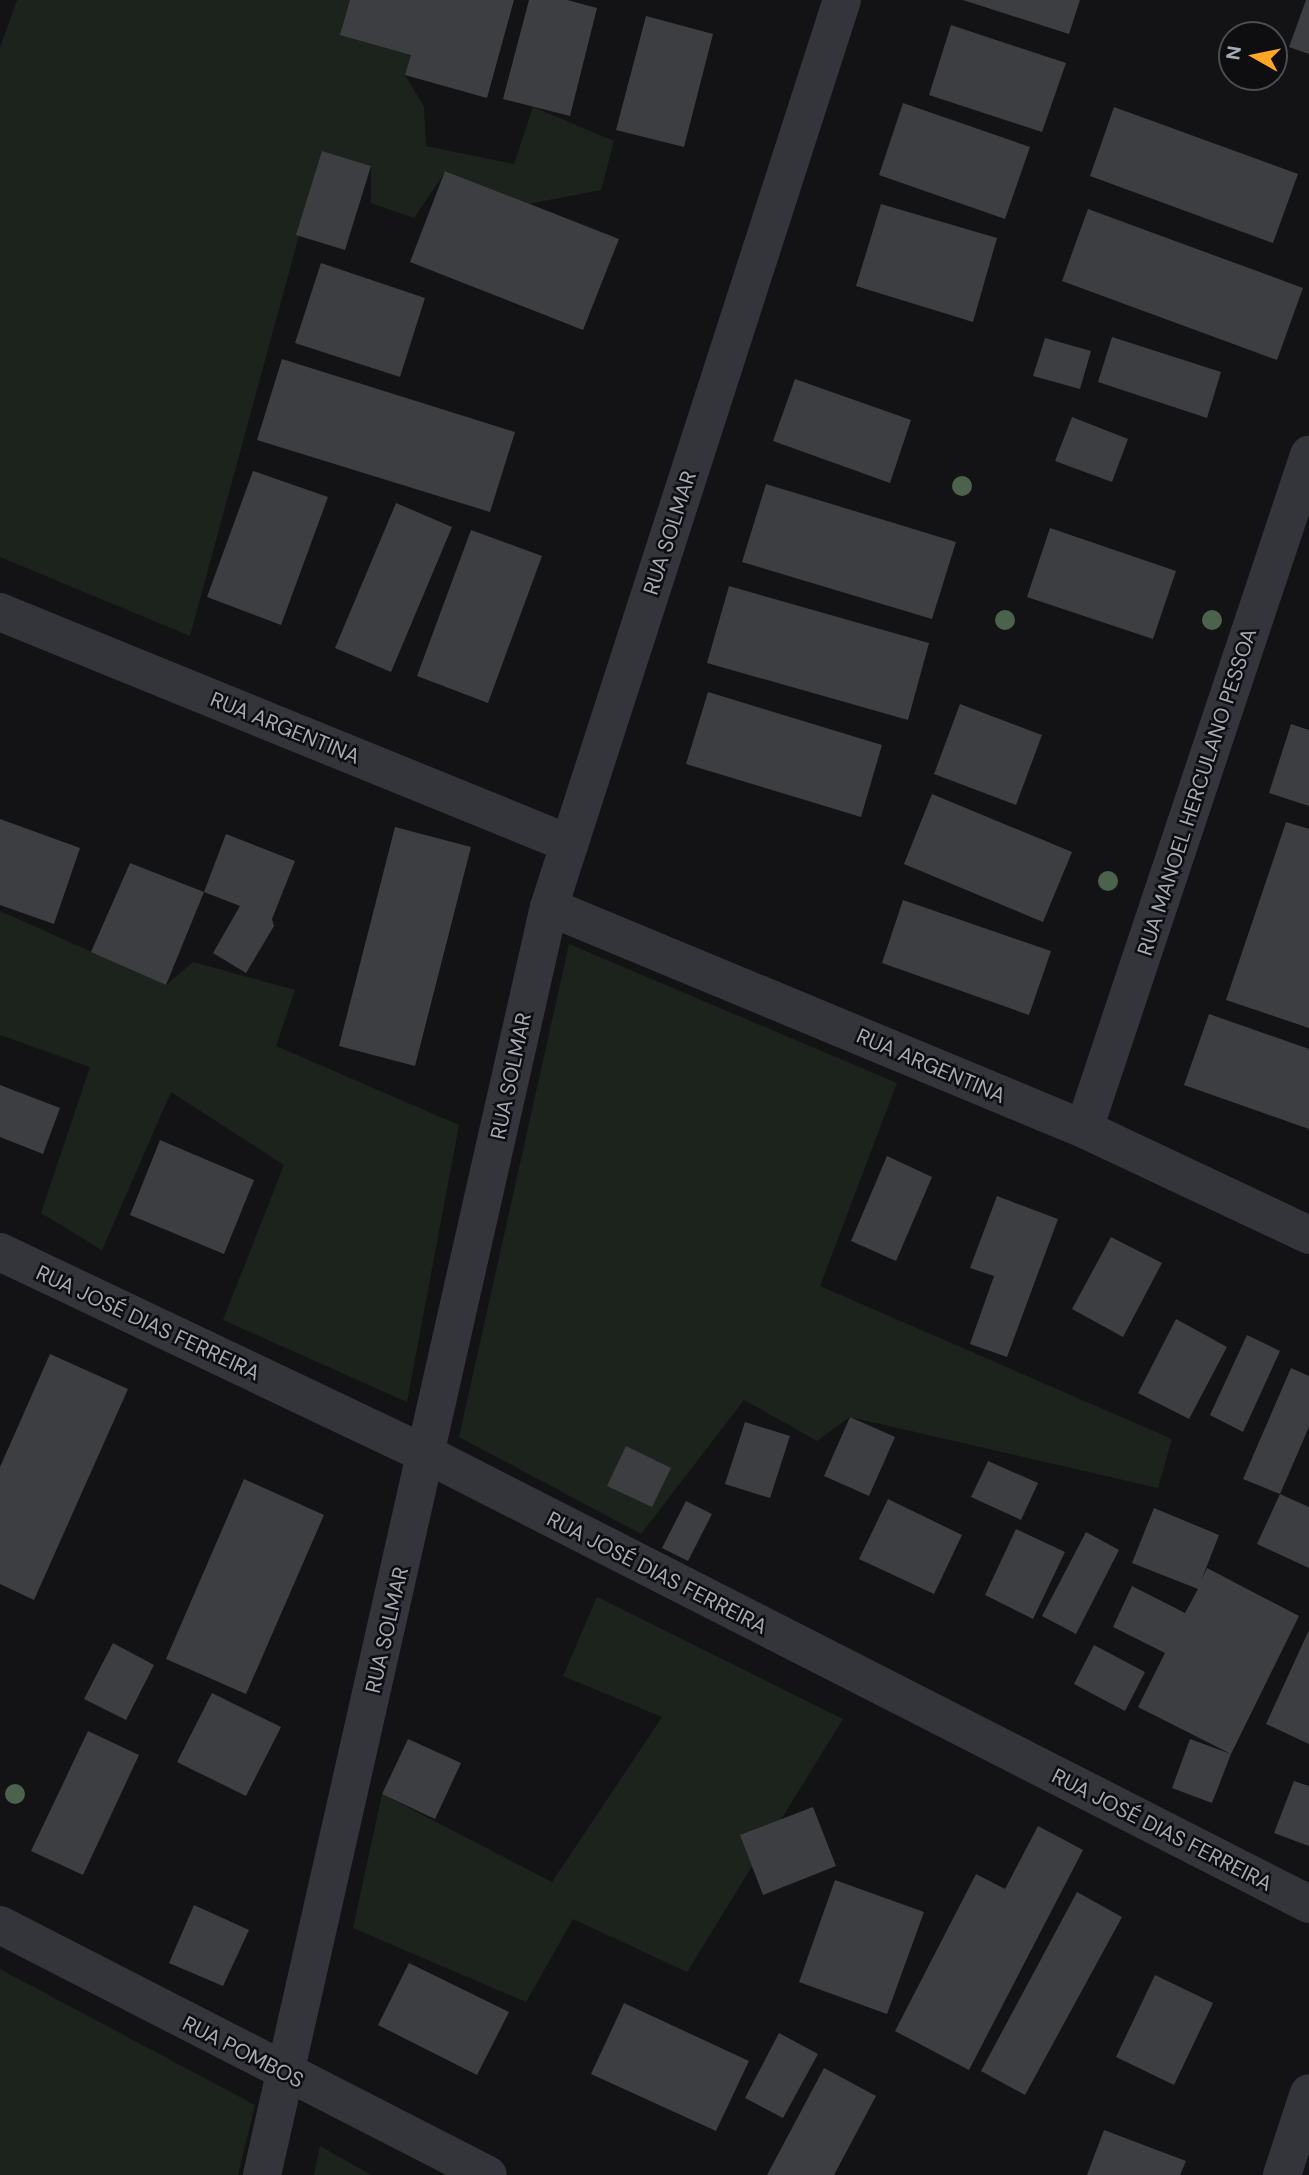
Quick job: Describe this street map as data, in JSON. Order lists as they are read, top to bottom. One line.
{"streets":{"street":["RUA SOLMAR","RUA ARGENTINA","RUA MANOEL HERCULANO PESSOA","RUA JOSÉ DIAS FERREIRA","RUA POMBOS"]},"crossings":[["RUA SOLMAR","RUA ARGENTINA"],["RUA SOLMAR","RUA JOSÉ DIAS FERREIRA"],["RUA SOLMAR","RUA POMBOS"],["RUA ARGENTINA","RUA MANOEL HERCULANO PESSOA"]],"north":"left"}
